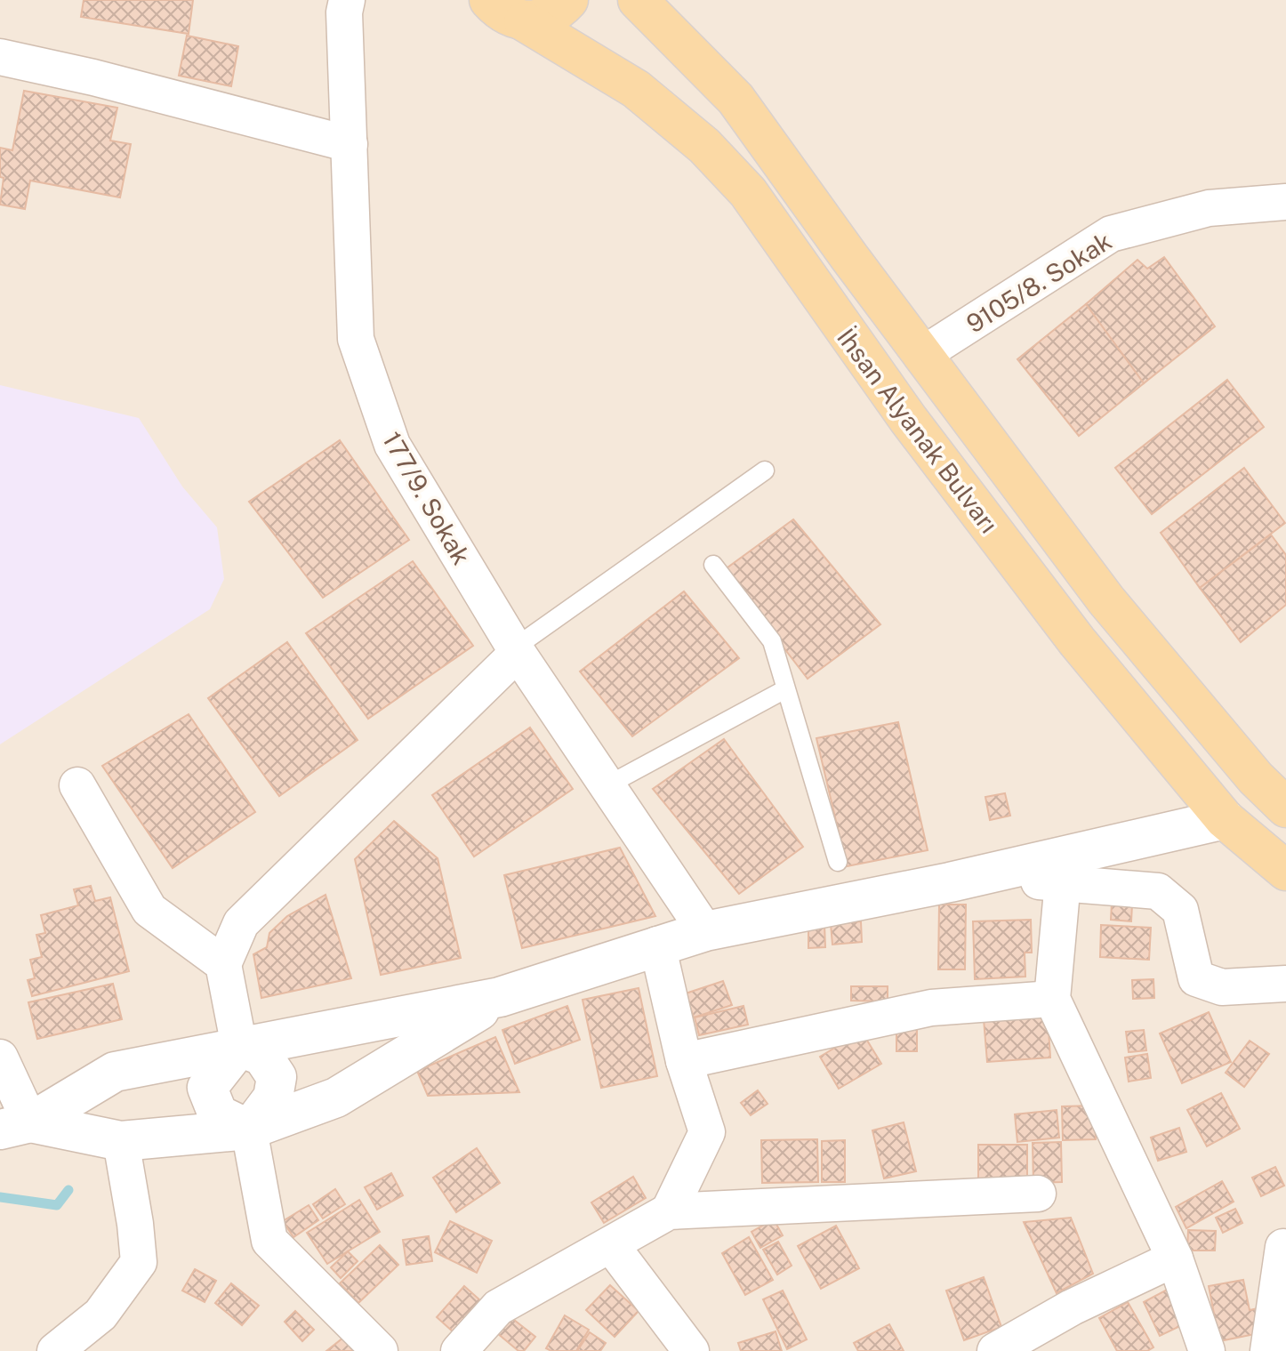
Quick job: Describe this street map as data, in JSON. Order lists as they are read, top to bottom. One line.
{"streets":{"main road":["İhsan Alyanak Bulvarı"],"street":["9105/8. Sokak","177/9. Sokak"]},"crossings":[["9105/8. Sokak","İhsan Alyanak Bulvarı"]]}
